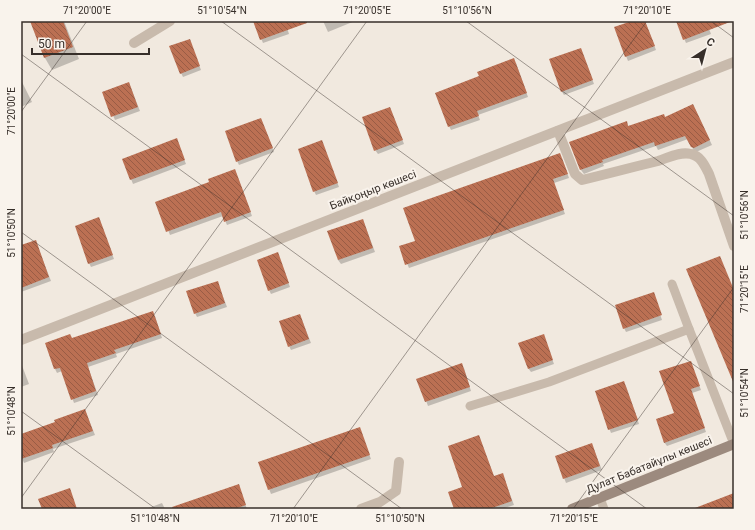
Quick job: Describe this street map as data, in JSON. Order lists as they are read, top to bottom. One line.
{"streets":{"street":["Байқоңыр көшесі","Дулат Бабатайұлы көшесі"]},"scale_bar":"50 m","north":"top right","coordinates":["71°20'00\"E","51°10'54\"N","71°20'05\"E","51°10'56\"N","71°20'10\"E","51°10'50\"N","71°20'15\"E","51°10'48\"N"]}
